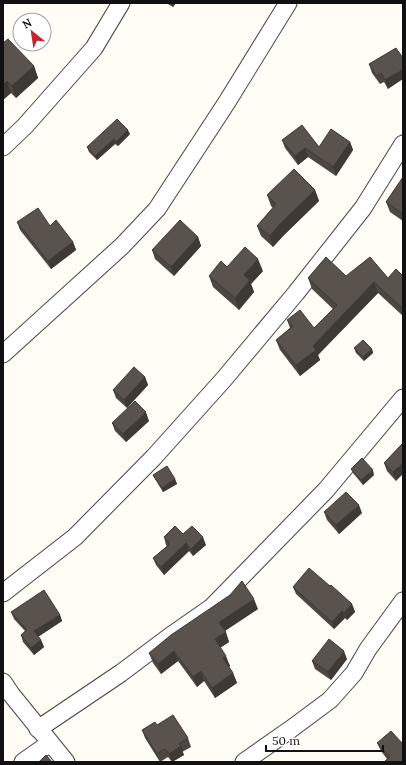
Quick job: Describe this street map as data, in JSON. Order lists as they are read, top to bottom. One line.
{"scale_bar":"50 m","north":"top left"}
